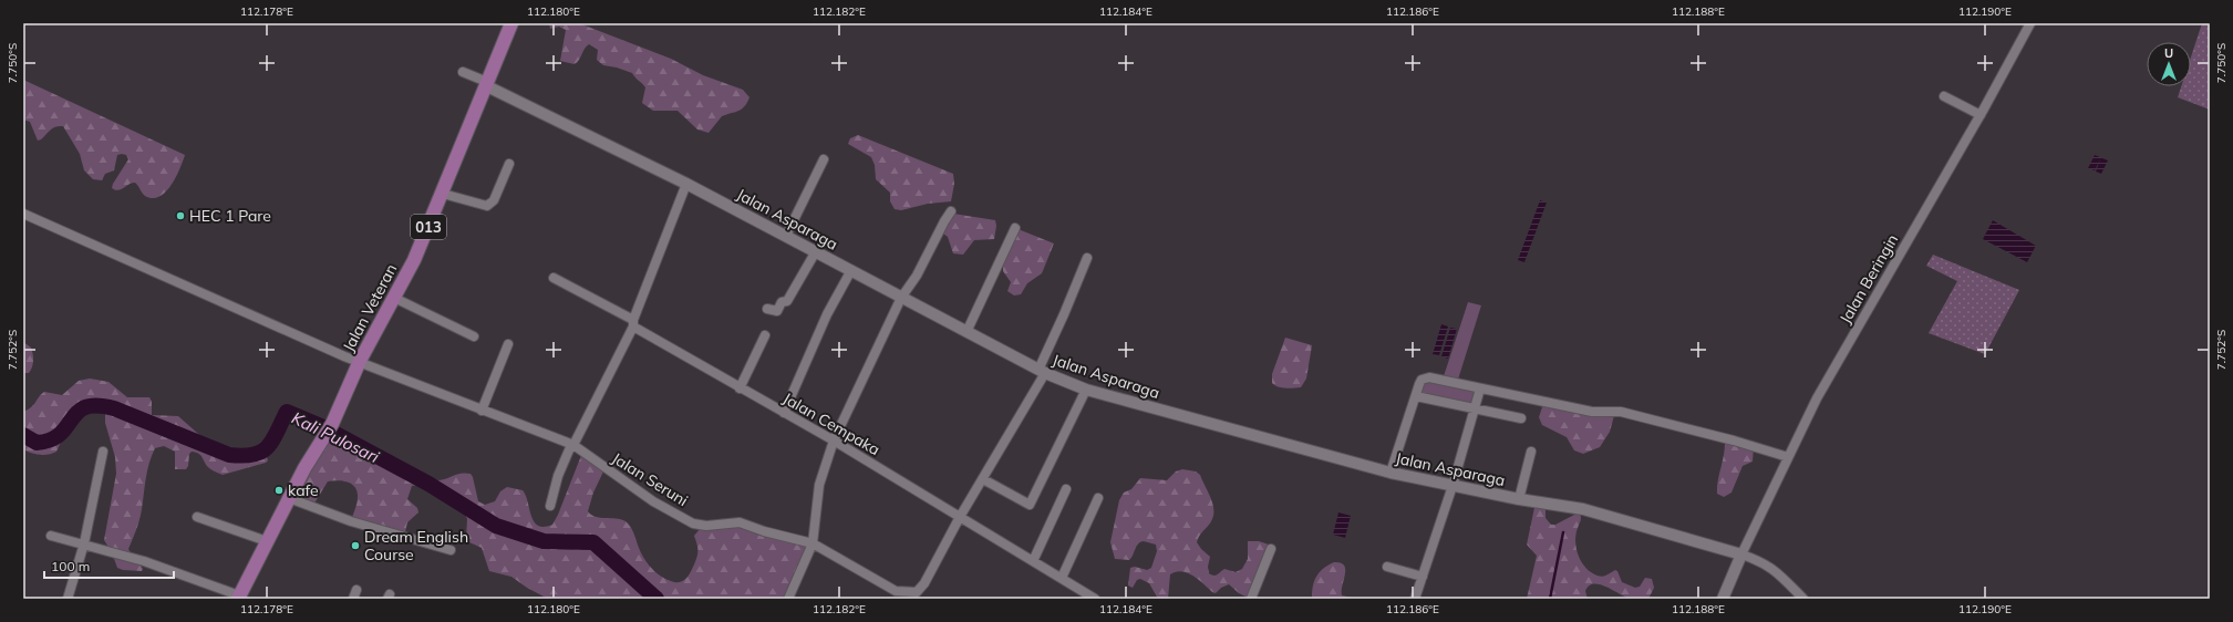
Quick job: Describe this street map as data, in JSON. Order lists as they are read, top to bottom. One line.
{"streets":{"main road":["013","Jalan Veteran"],"street":["Jalan Asparaga","Jalan Beringin","Jalan Cempaka","Jalan Seruni"]},"crossings":[["Jalan Asparaga","Jalan Beringin"],["Jalan Asparaga","Jalan Veteran"],["Jalan Asparaga","Jalan Seruni"],["Jalan Veteran","Jalan Seruni"],["Jalan Cempaka","Jalan Seruni"]],"water":["Kali Pulosari"],"places":["HEC 1 Pare","kafe","Dream English Course"],"scale_bar":"100 m","north":"top","coordinates":["112.178°E","112.180°E","112.182°E","112.184°E","112.186°E","112.188°E","112.190°E","7.750°S","7.752°S"]}
